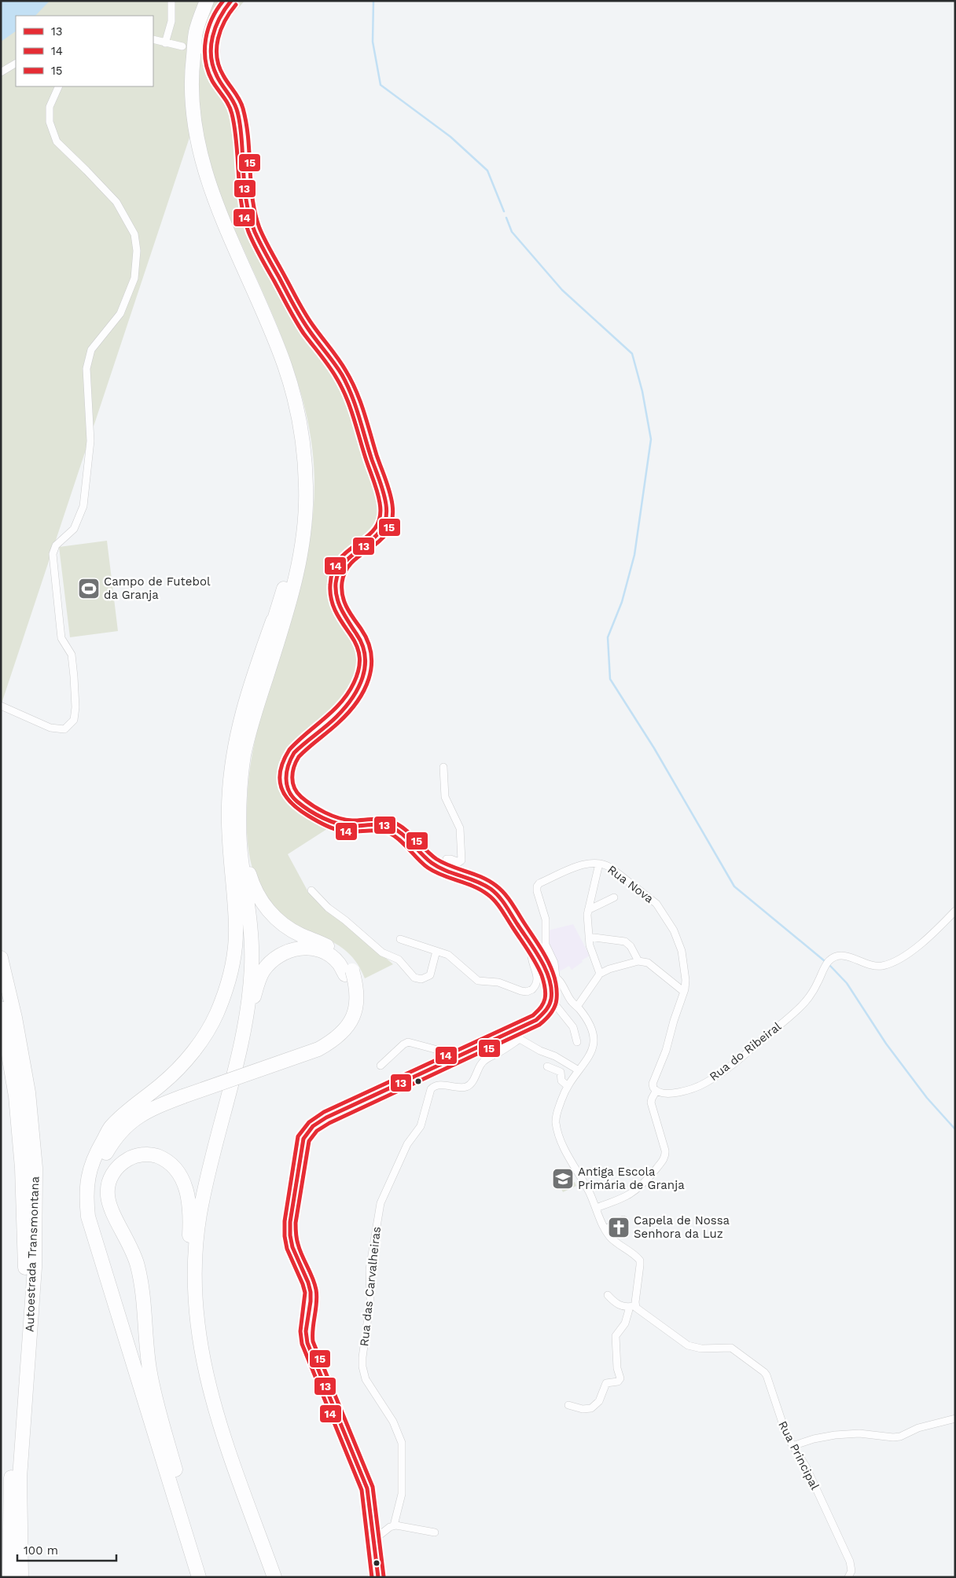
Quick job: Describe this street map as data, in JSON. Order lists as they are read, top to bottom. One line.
{"streets":{"highway":["Autoestrada Transmontana"],"street":["Rua Nova","Rua do Ribeiral","Rua das Carvalheiras","Rua Principal"]},"places":{"sports":["Campo de Futebol da Granja"],"school or university":["Antiga Escola Primária de Granja"],"church":["Capela de Nossa Senhora da Luz"]},"lines":["transit line 13","transit line 14","transit line 15"],"legend":["13","14","15"],"scale_bar":"100 m"}
